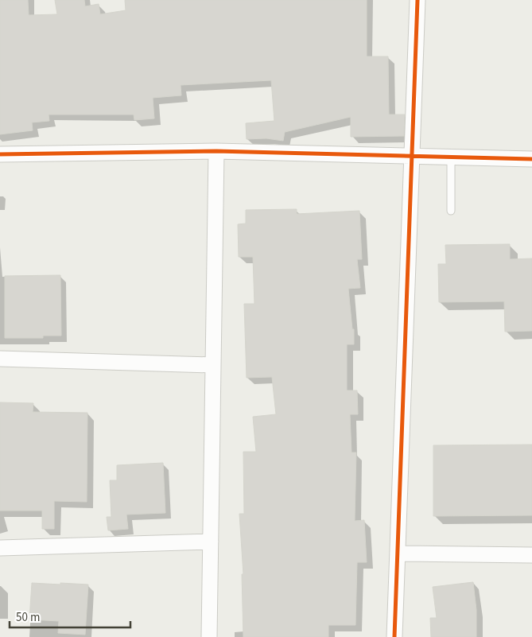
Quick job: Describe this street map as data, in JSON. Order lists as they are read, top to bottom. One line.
{"scale_bar":"50 m"}
